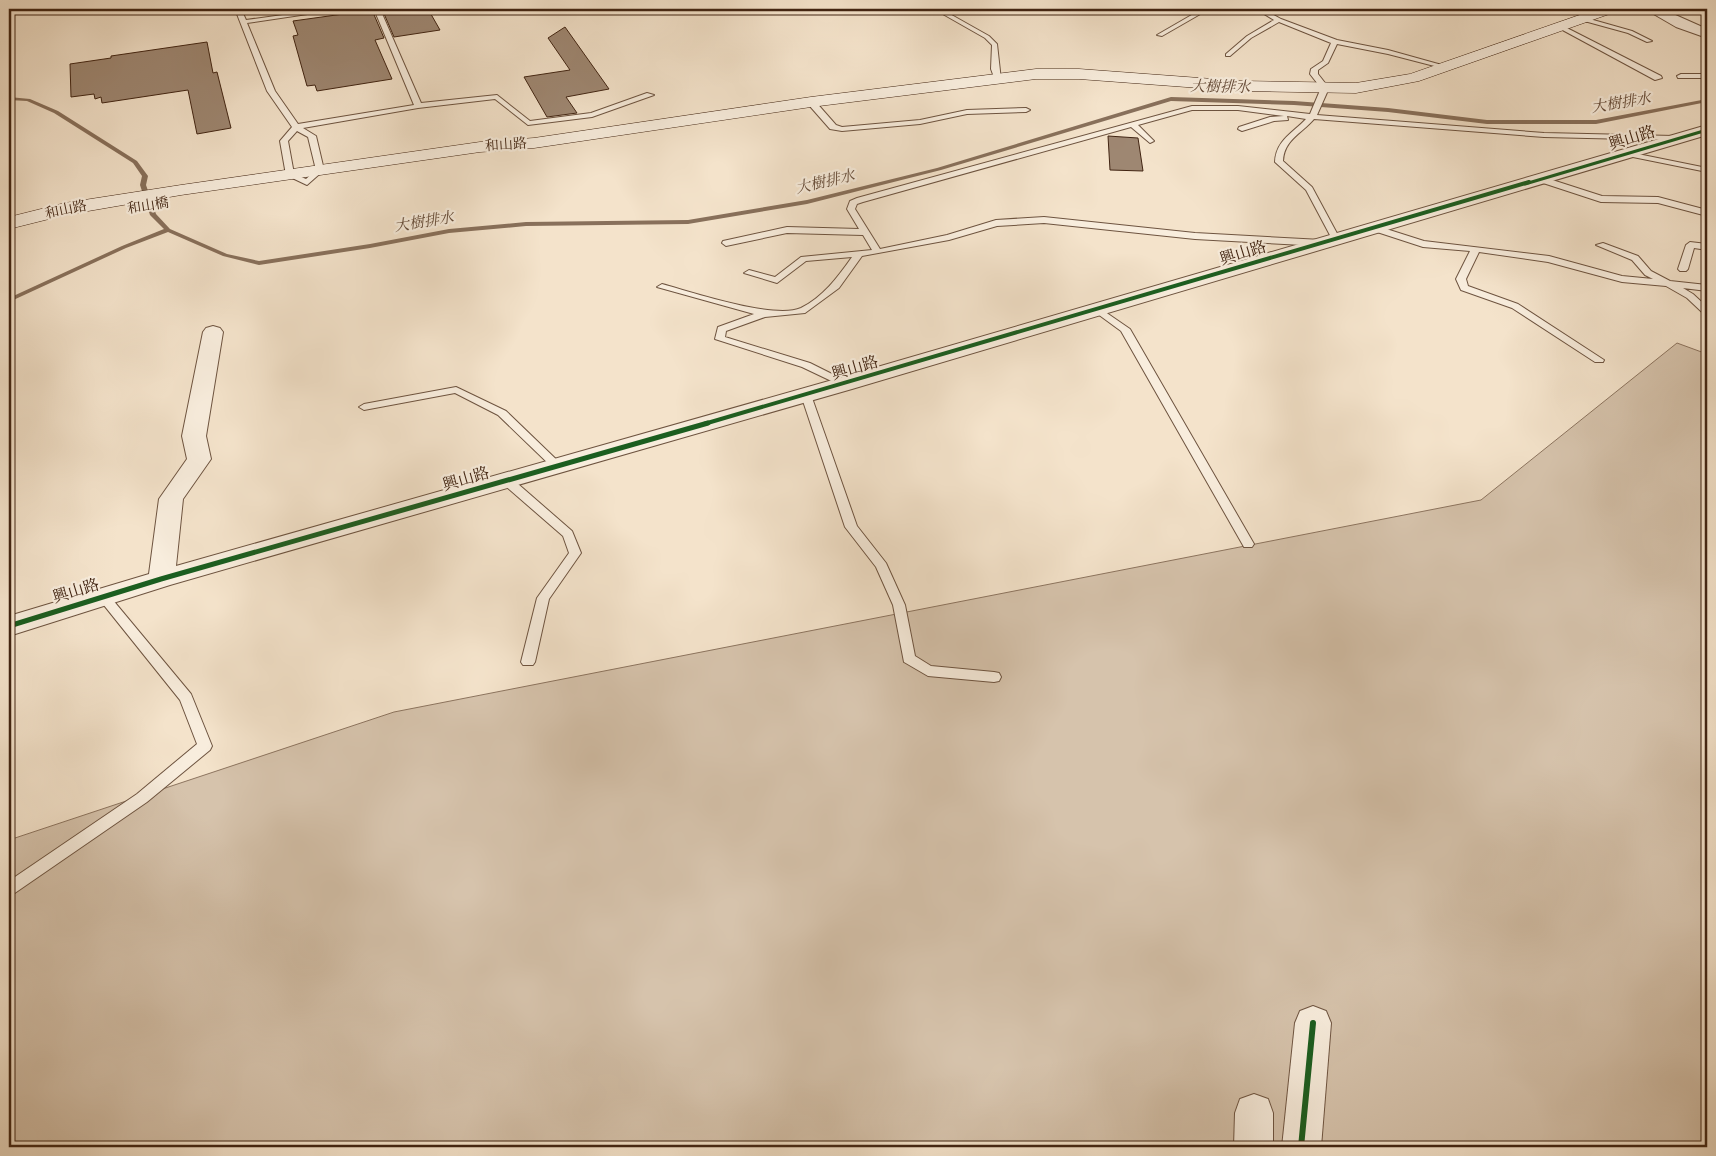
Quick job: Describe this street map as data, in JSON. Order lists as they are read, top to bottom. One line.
{"streets":{"main road":["和山路","和山橋"],"street":["興山路"]},"crossings":[["和山路","和山橋"]],"water":["大樹排水"]}
